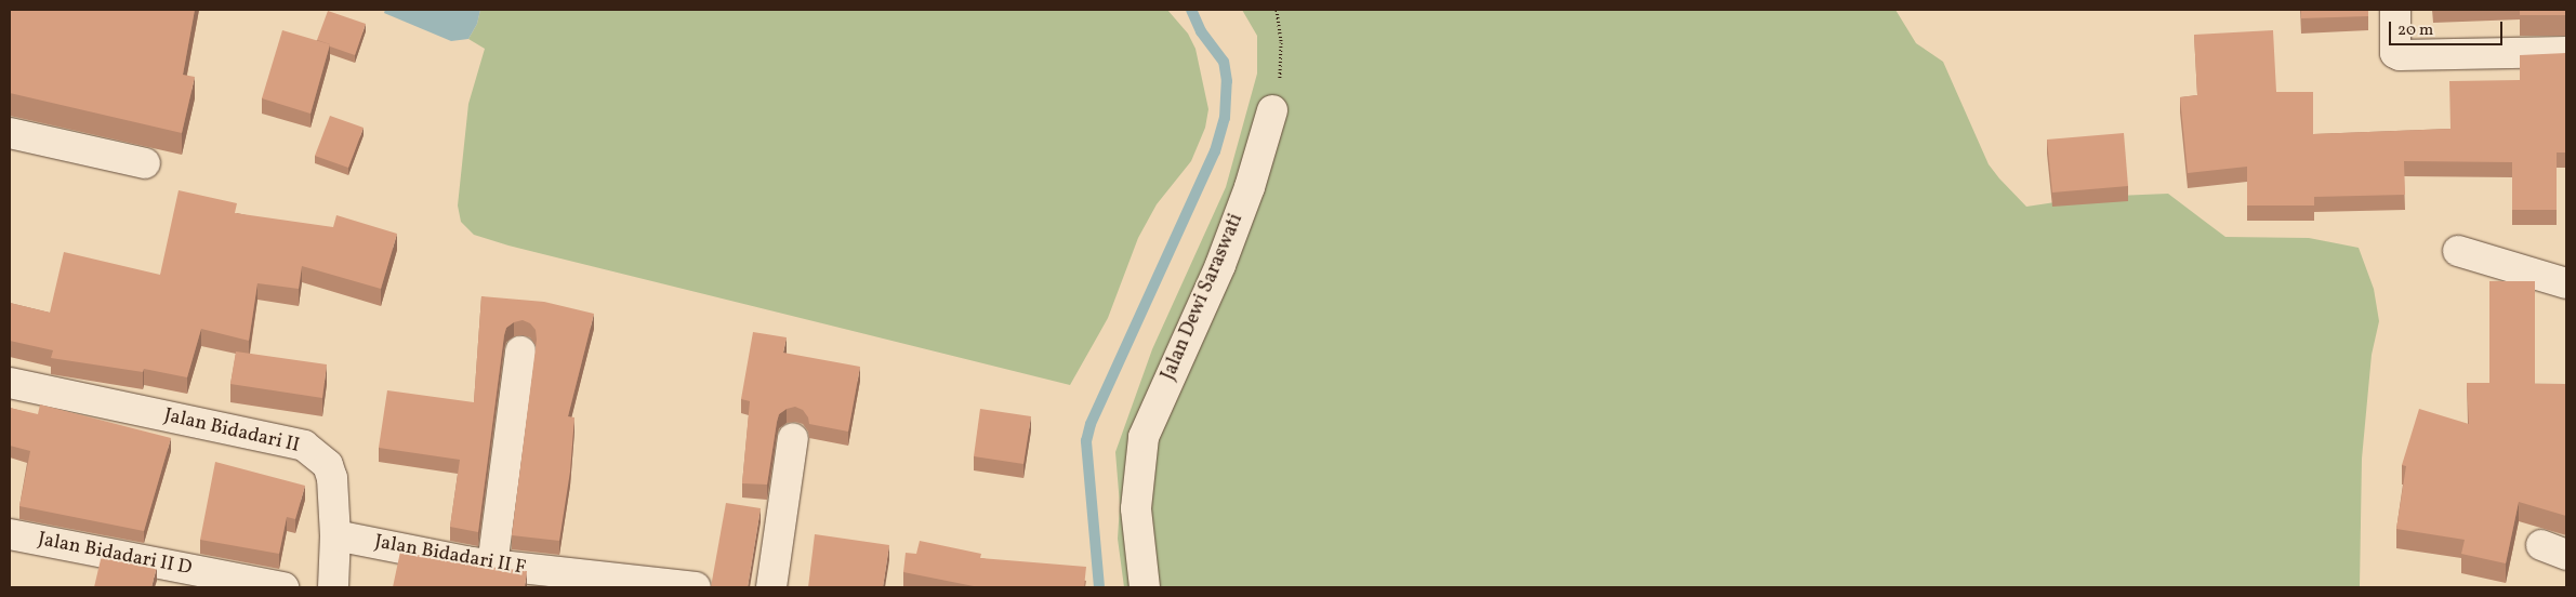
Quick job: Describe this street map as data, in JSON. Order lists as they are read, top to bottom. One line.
{"streets":{"street":["Jalan Dewi Saraswati","Jalan Bidadari II","Jalan Bidadari II D","Jalan Bidadari II F"]},"crossings":[["Jalan Bidadari II","Jalan Bidadari II F"]],"scale_bar":"20 m"}
